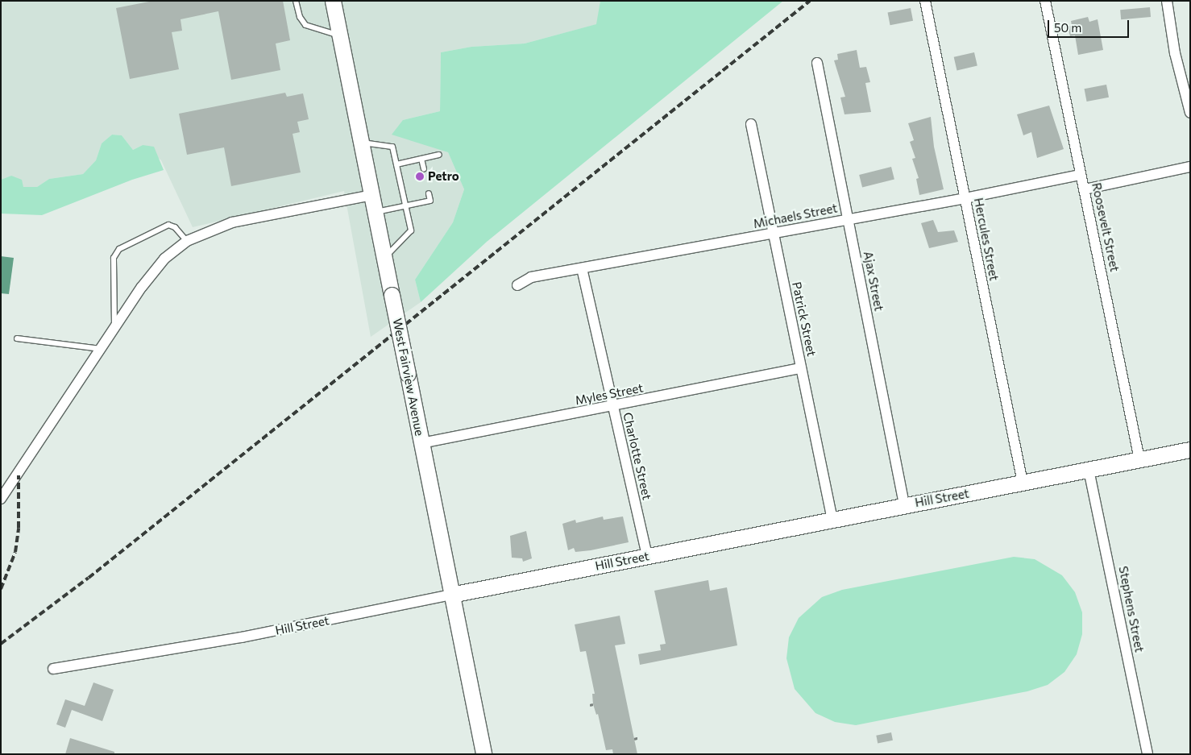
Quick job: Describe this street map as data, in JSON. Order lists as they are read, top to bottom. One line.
{"streets":{"main road":["West Fairview Avenue","Hill Street"],"street":["Michaels Street","Roosevelt Street","Hercules Street","Ajax Street","Patrick Street","Myles Street","Charlotte Street","Stephens Street"]},"crossings":[["Michaels Street","Roosevelt Street"],["Michaels Street","Hercules Street"],["Michaels Street","Ajax Street"],["Michaels Street","Patrick Street"],["Michaels Street","Charlotte Street"],["Roosevelt Street","Hill Street"],["Hercules Street","Hill Street"],["Ajax Street","Hill Street"],["Patrick Street","Myles Street"],["Patrick Street","Hill Street"],["West Fairview Avenue","Myles Street"],["West Fairview Avenue","Hill Street"],["Myles Street","Charlotte Street"],["Charlotte Street","Hill Street"],["Hill Street","Stephens Street"]],"places":["Petro"],"scale_bar":"50 m"}
